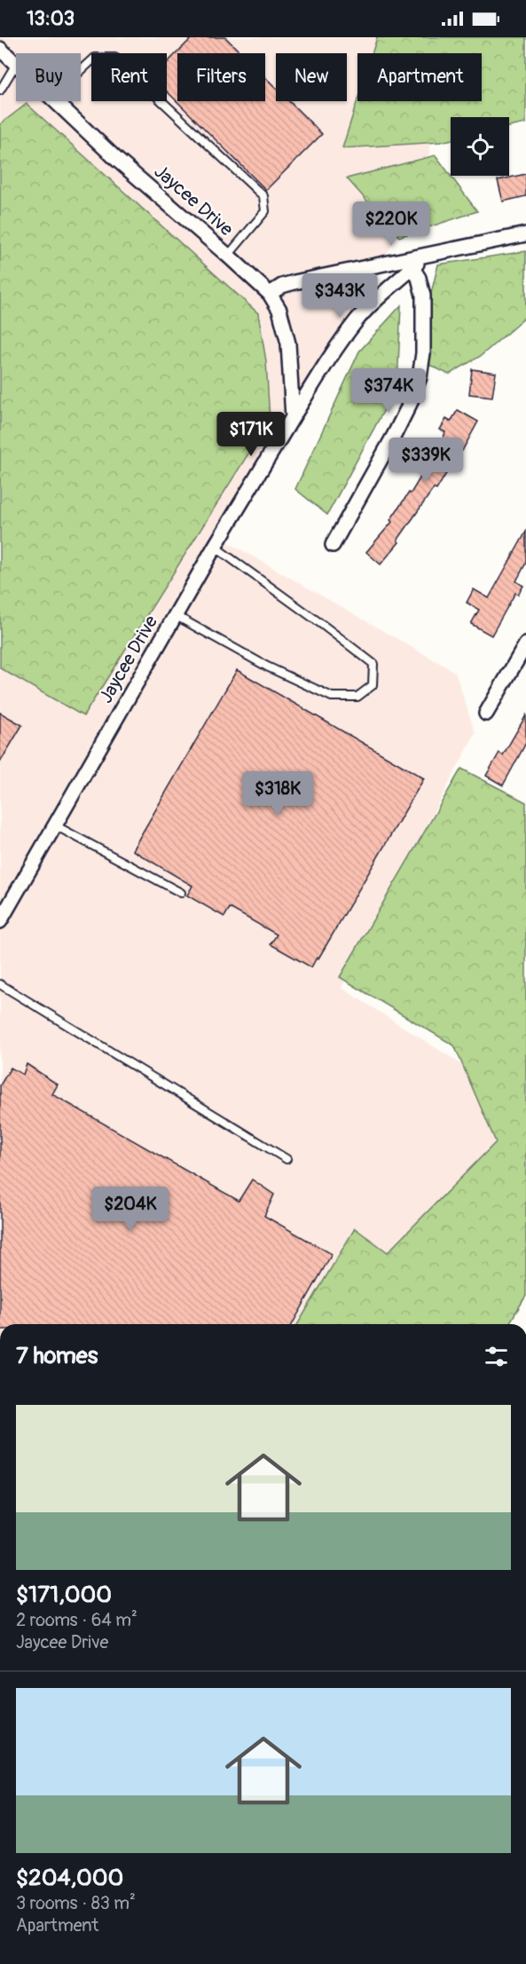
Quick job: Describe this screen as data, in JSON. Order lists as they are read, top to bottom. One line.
{"streets":{"street":["Jaycee Drive"]},"page":{"status":"13:03","chip":["Buy","Rent","Filters","New","Apartment"],"price":["$220K","$343K","$374K","$171K","$339K","$318K","$204K"],"heading":"7 homes","list":[{"name":"$171,000","note":"2 rooms · 64 m² · Jaycee Drive"},{"name":"$204,000","note":"3 rooms · 83 m² · Apartment"}]}}
